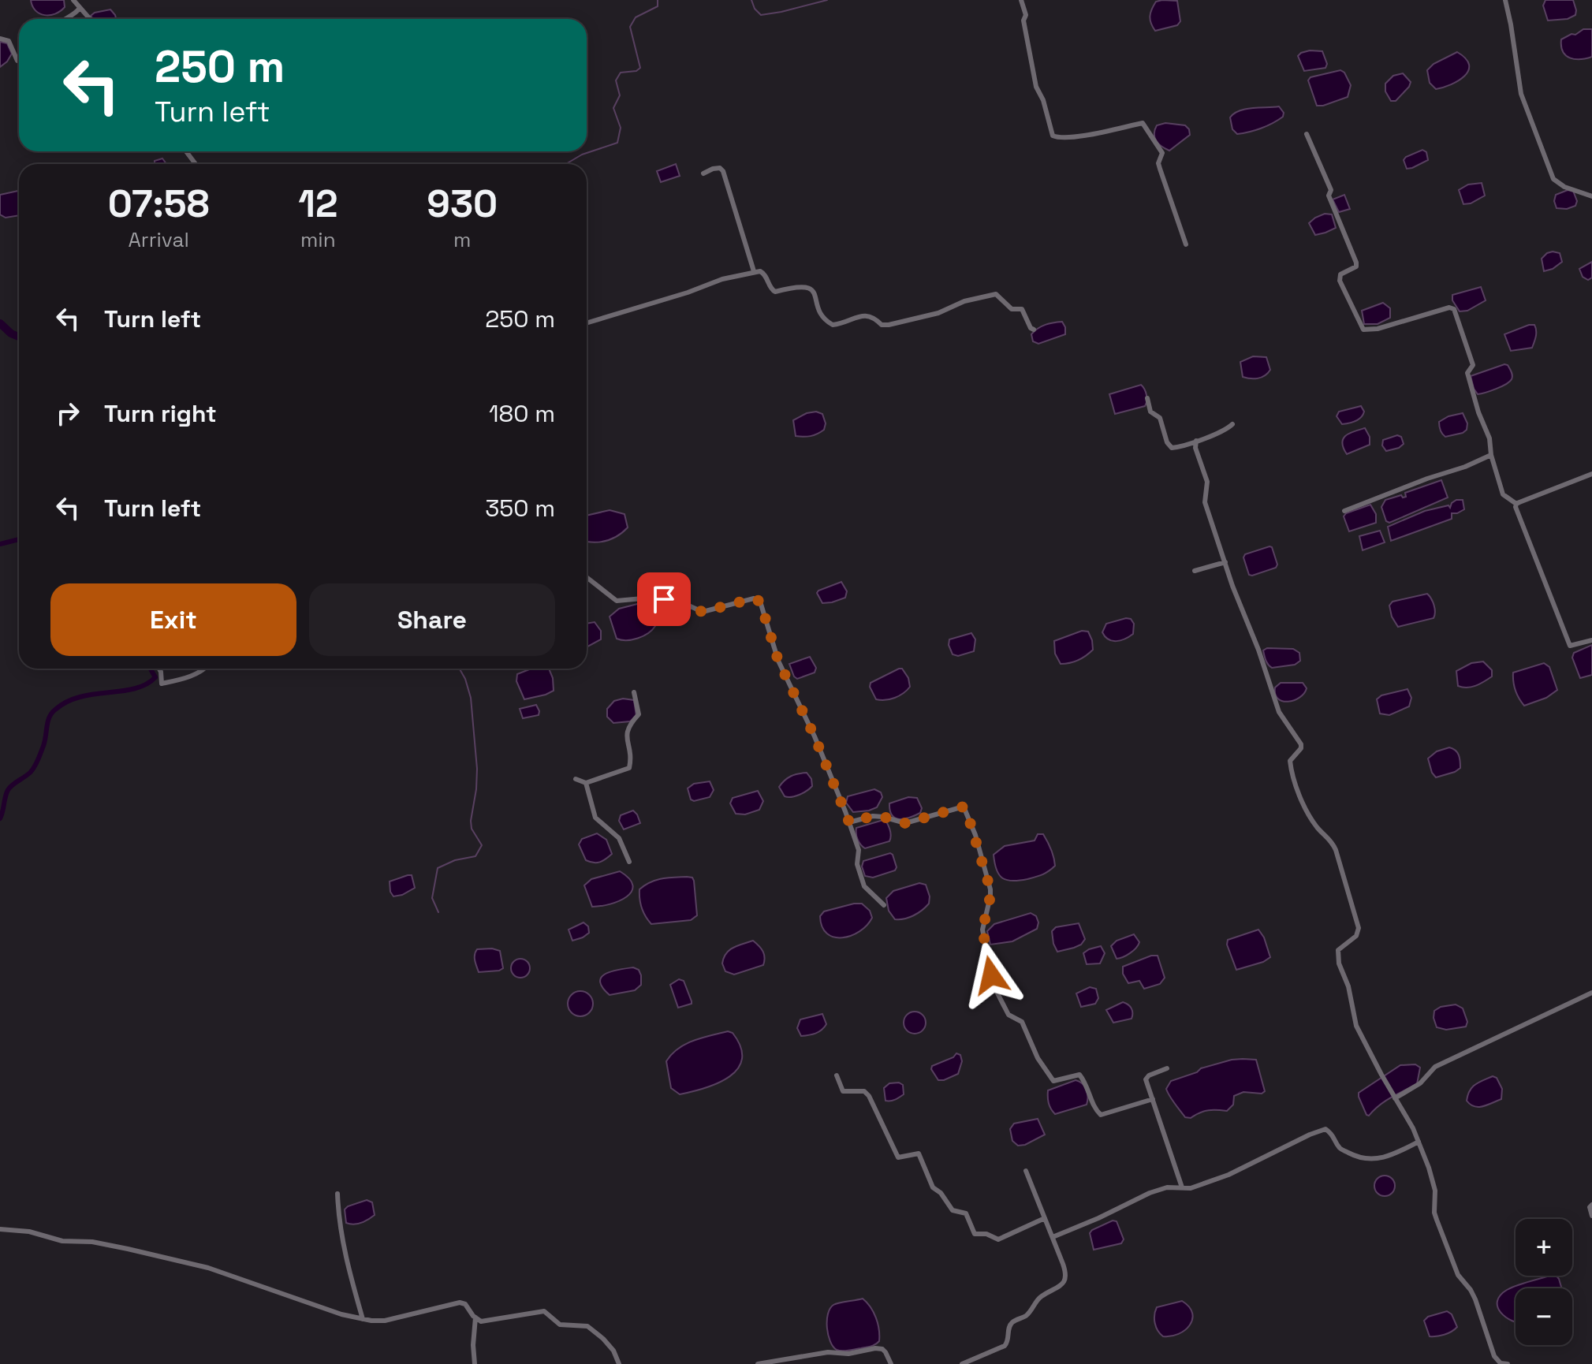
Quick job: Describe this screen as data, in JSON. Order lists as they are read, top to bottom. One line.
{"page":{"turn":["250 m","Turn left"],"eta":["07:58","Arrival","12","min","930","m"],"list":[{"name":"Turn left","value":"250 m"},{"name":"Turn right","value":"180 m"},{"name":"Turn left","value":"350 m"}],"buttons":["Exit","Share"],"map_buttons":["+","−"]}}
